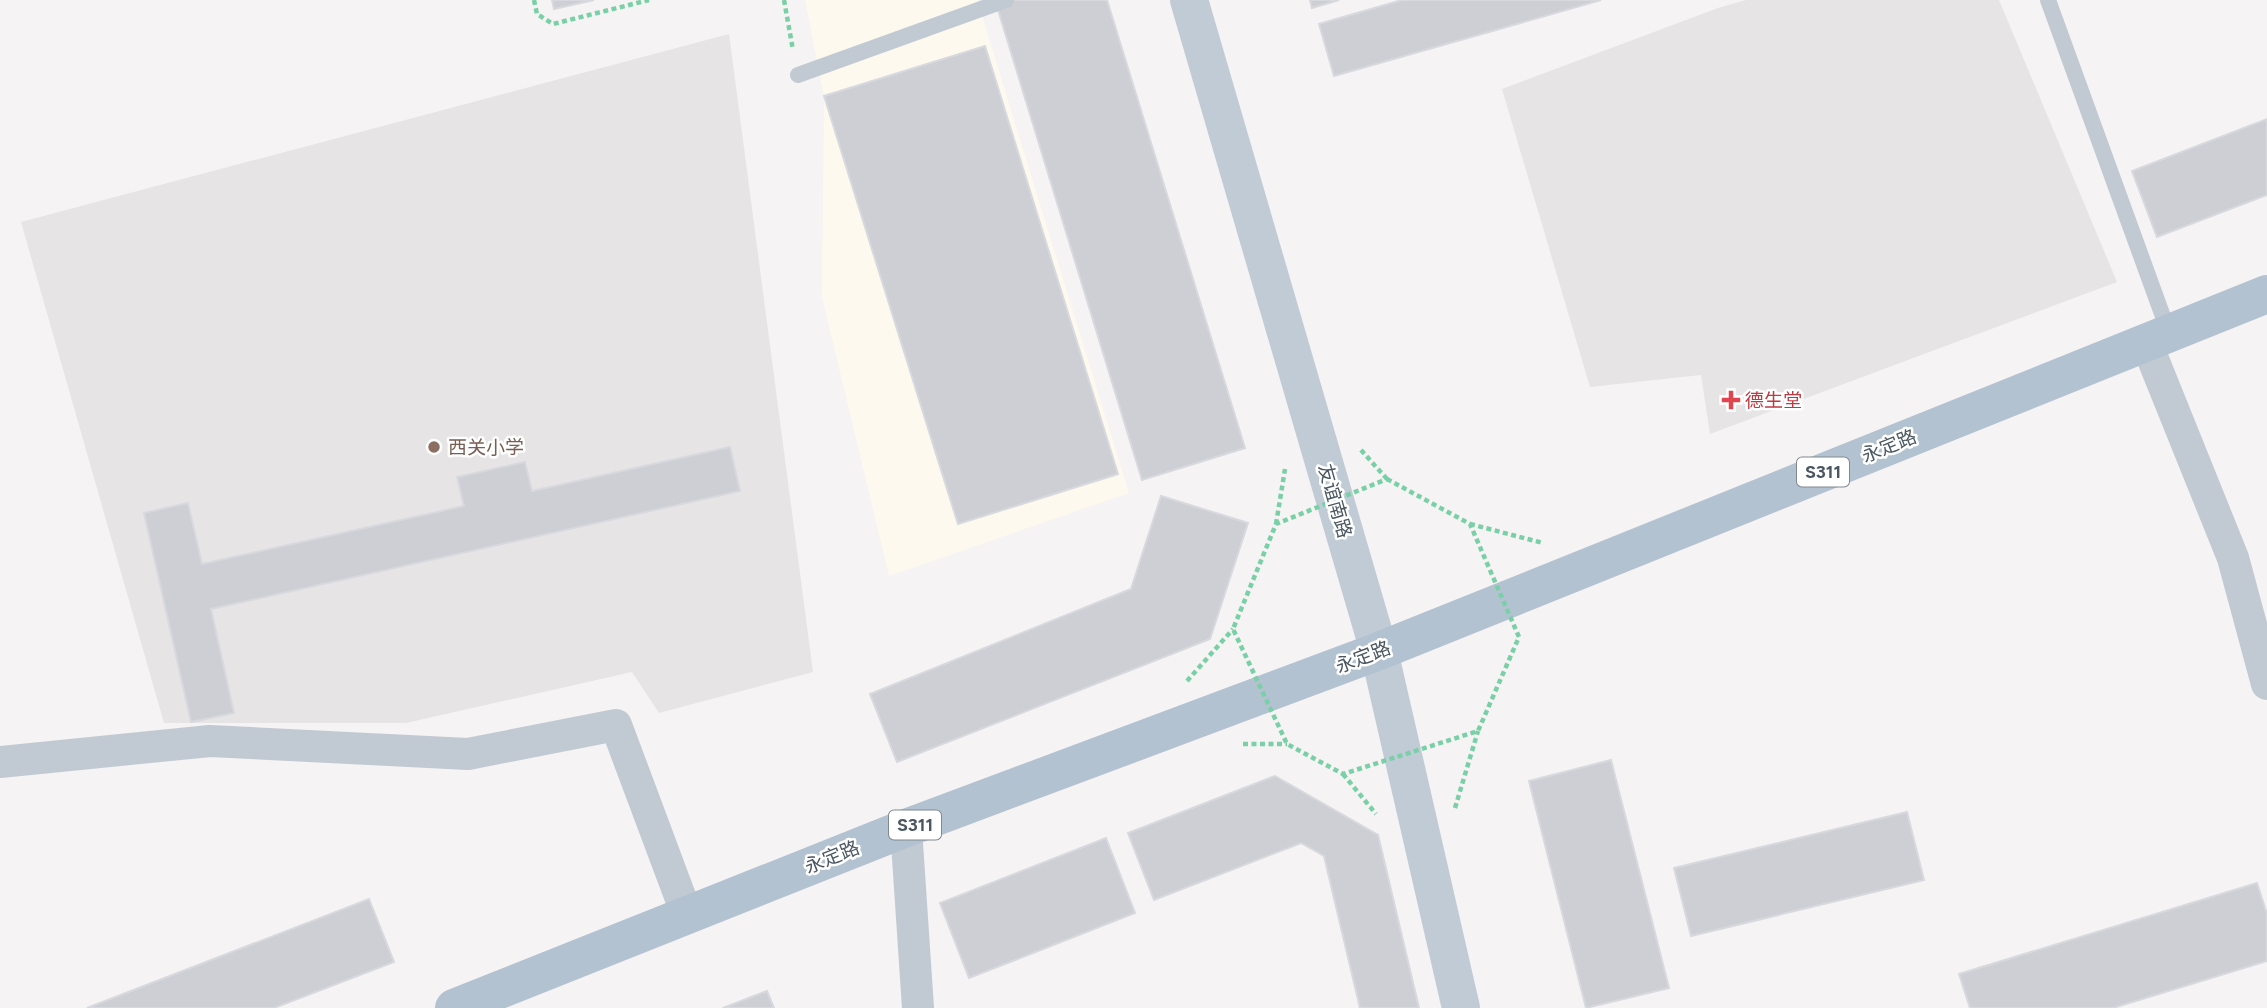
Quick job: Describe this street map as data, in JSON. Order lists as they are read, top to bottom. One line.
{"streets":{"main road":["永定路","S311","友谊南路"]},"crossings":[["永定路","友谊南路"]],"places":{"health":["德生堂"],"other":["西关小学"]}}
